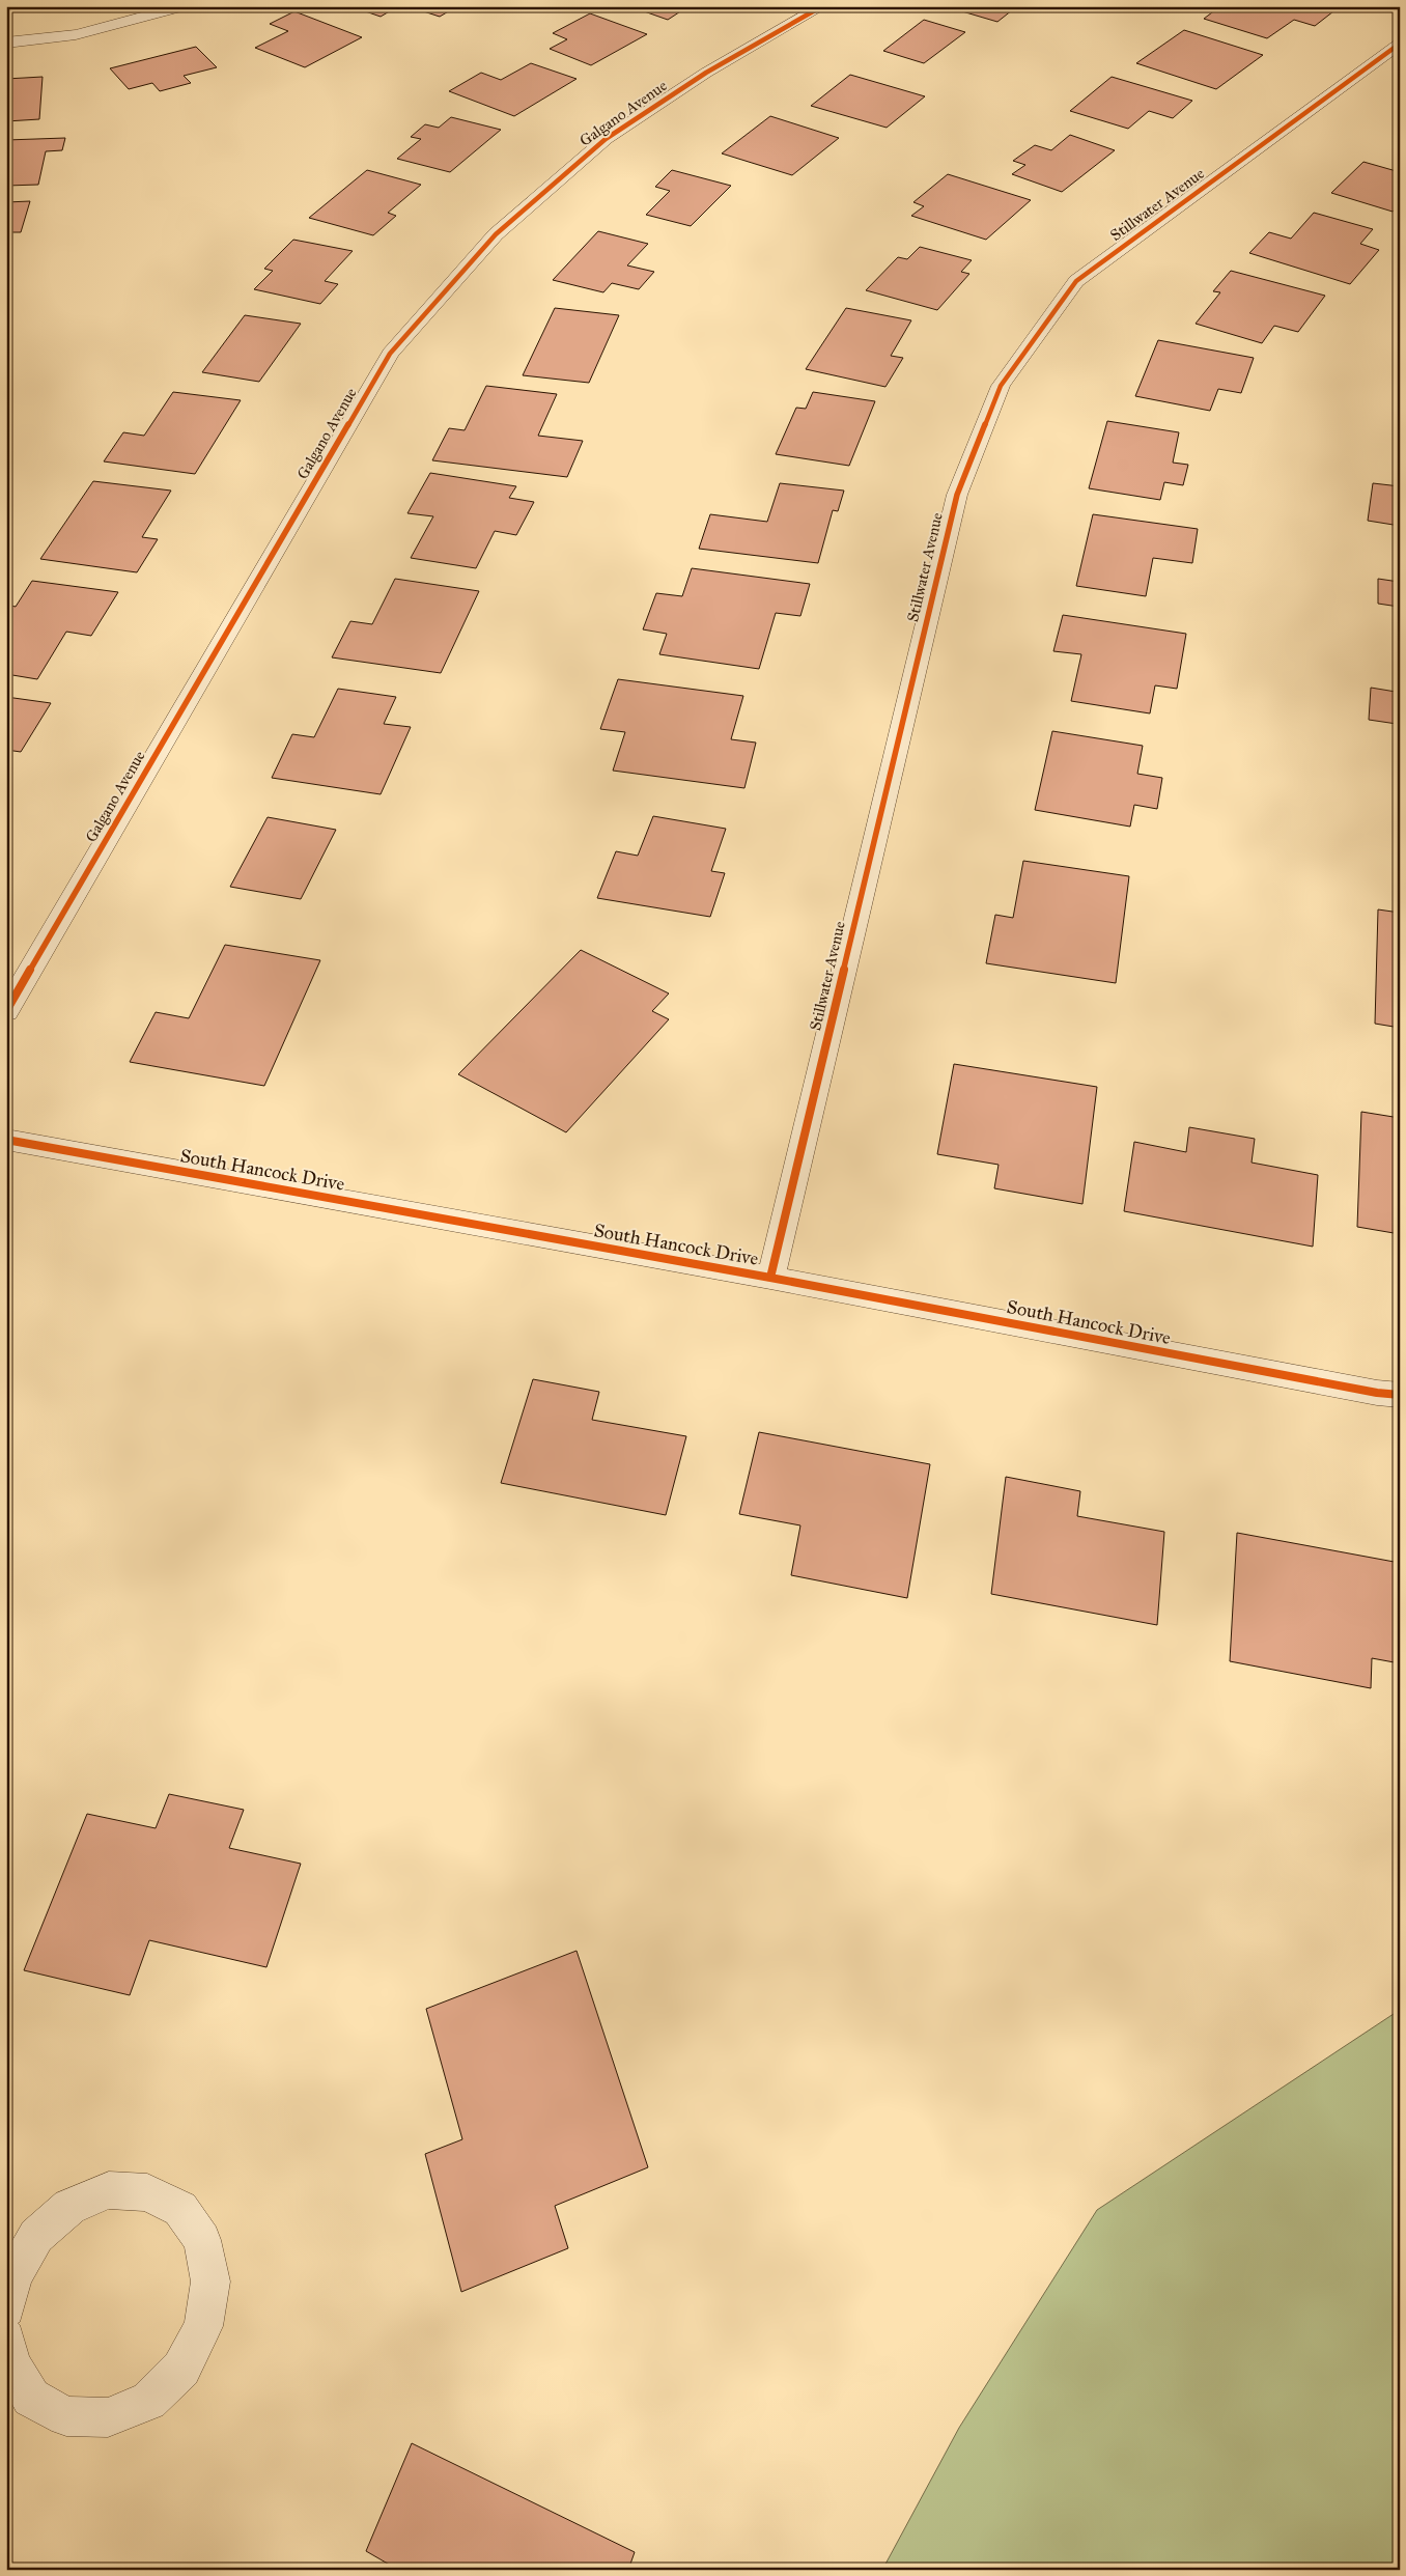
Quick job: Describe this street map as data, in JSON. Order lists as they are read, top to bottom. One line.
{"streets":{"street":["Galgano Avenue","Stillwater Avenue","South Hancock Drive"]},"crossings":[["Stillwater Avenue","South Hancock Drive"]]}
